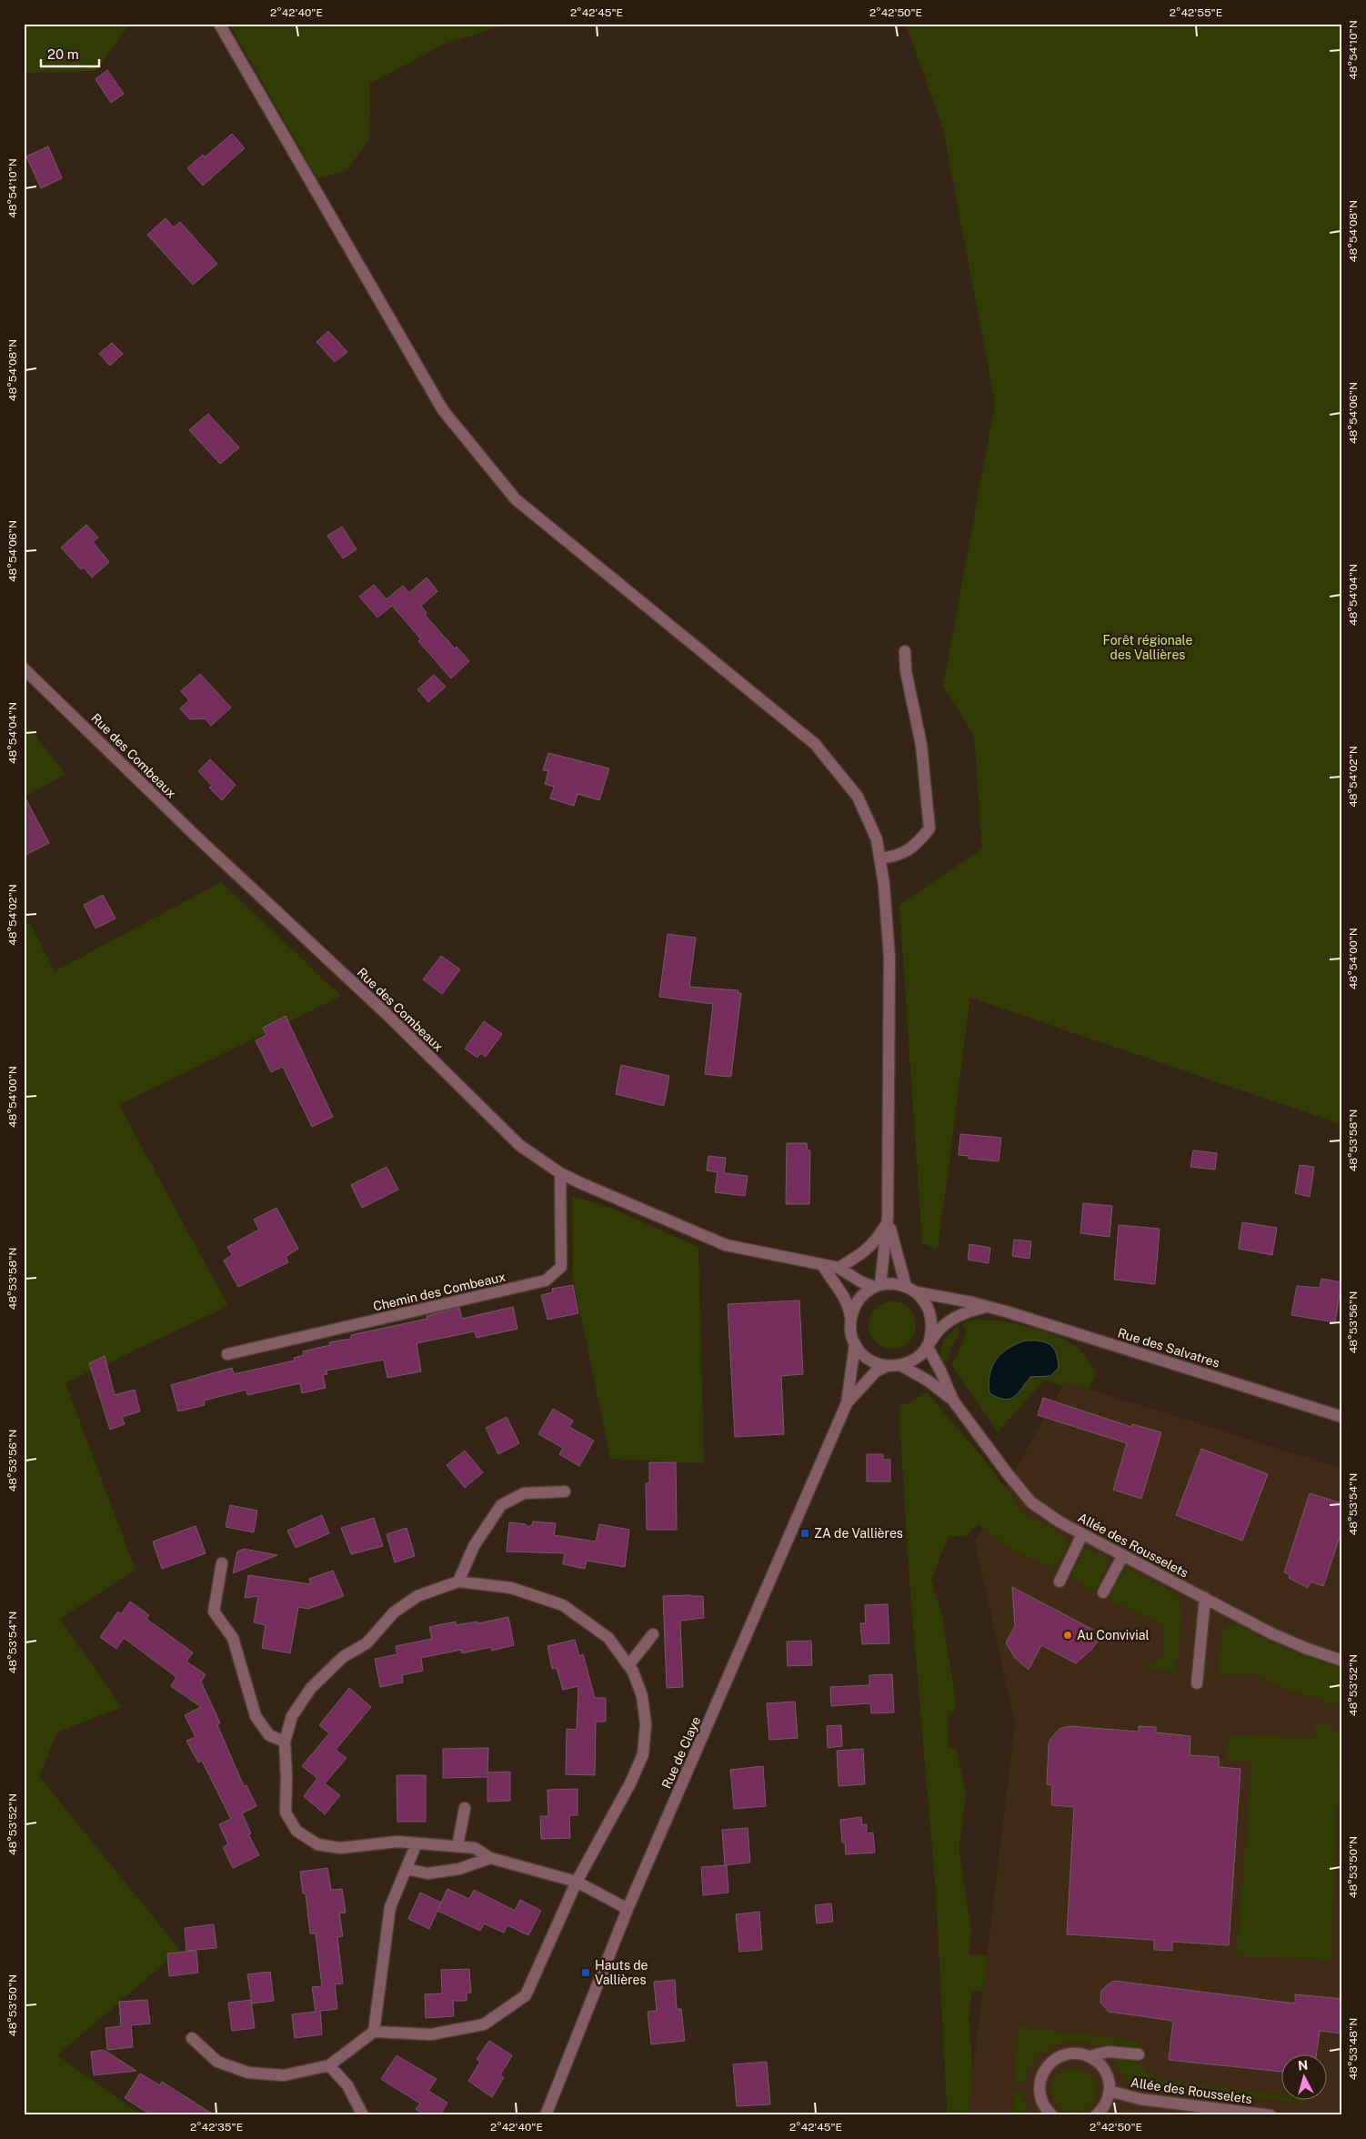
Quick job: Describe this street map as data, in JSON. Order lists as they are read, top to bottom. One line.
{"streets":{"street":["Rue des Combeaux","Chemin des Combeaux","Rue des Salvatres","Allée des Rousselets","Rue de Claye"]},"crossings":[["Rue des Combeaux","Chemin des Combeaux"],["Rue des Combeaux","Rue des Salvatres"],["Rue des Combeaux","Allée des Rousselets"],["Rue des Combeaux","Rue de Claye"],["Rue des Salvatres","Allée des Rousselets"],["Rue des Salvatres","Rue de Claye"],["Allée des Rousselets","Rue de Claye"]],"parks":["Forêt régionale des Vallières"],"places":{"transit":["ZA de Vallières","Hauts de Vallières"],"other":["Au Convivial"]},"scale_bar":"20 m","north":"top","coordinates":["2°42'40\"E","2°42'45\"E","2°42'50\"E","2°42'55\"E","48°54'10\"N","48°54'08\"N","48°54'06\"N","48°54'04\"N","48°54'02\"N","48°54'00\"N","48°53'58\"N","48°53'56\"N","48°53'54\"N","48°53'52\"N","48°53'50\"N","48°53'48\"N","2°42'35\"E"]}
